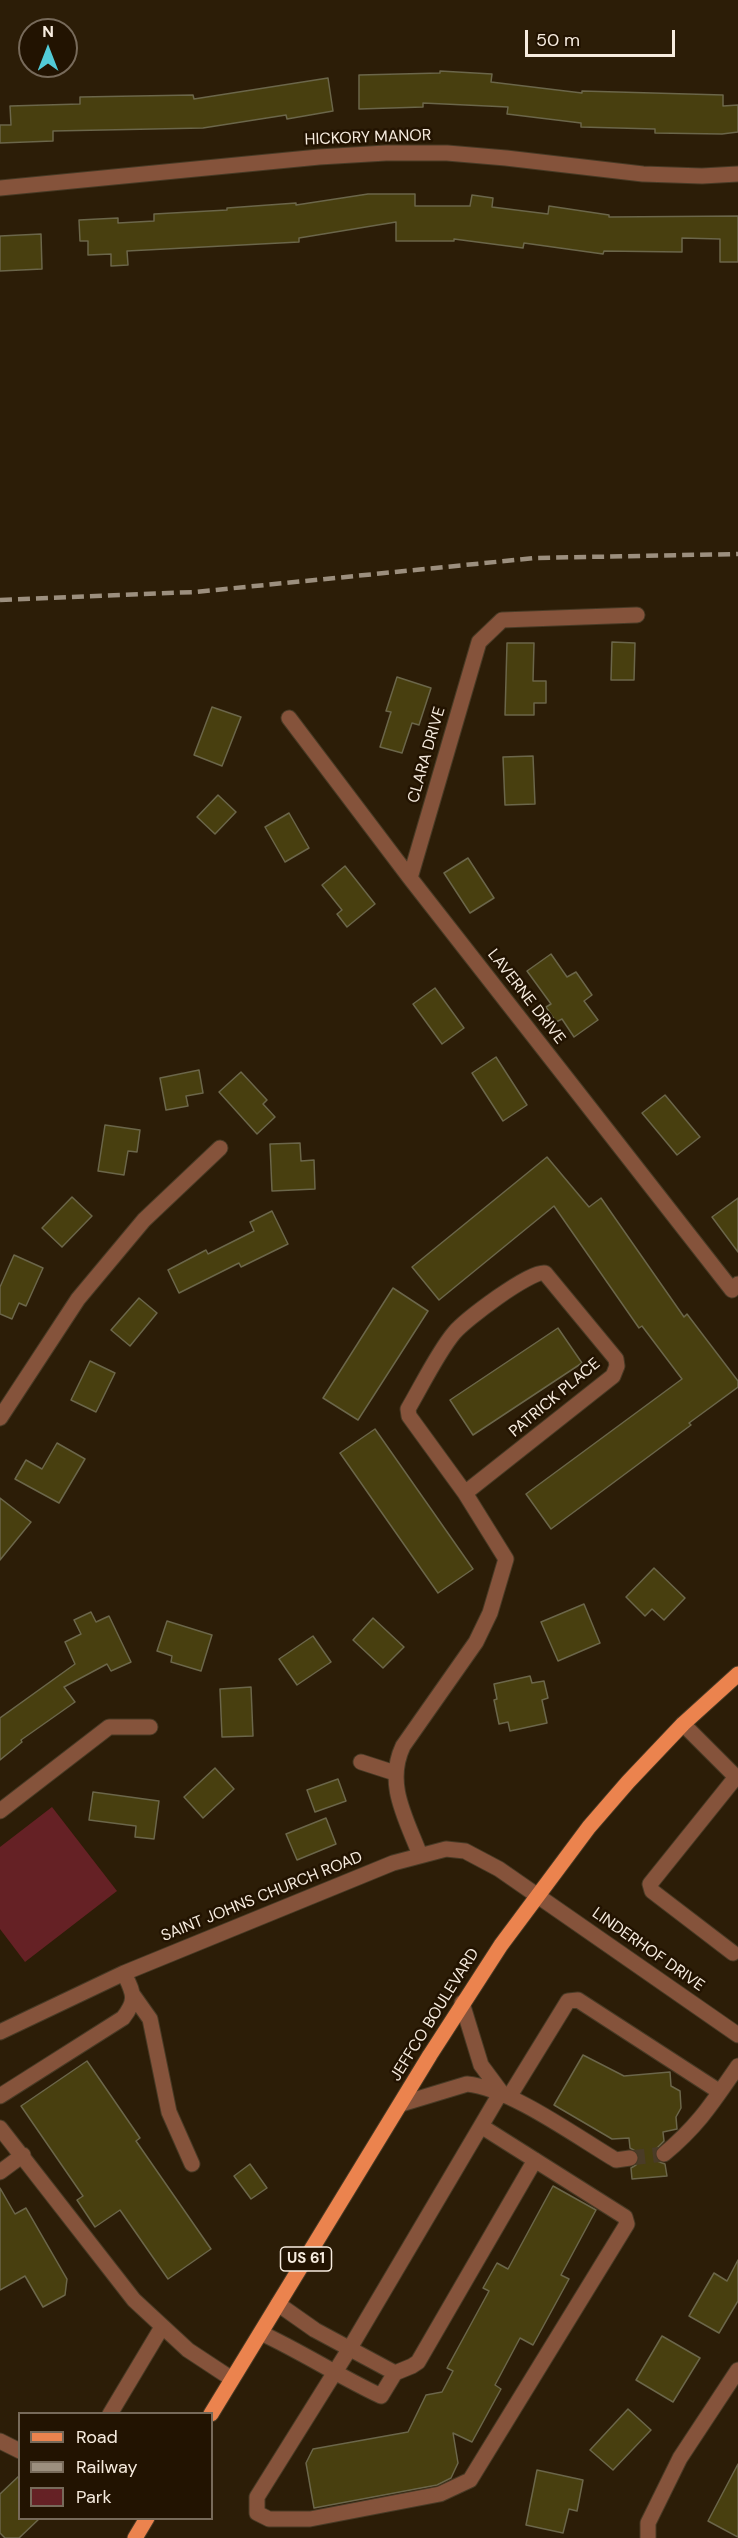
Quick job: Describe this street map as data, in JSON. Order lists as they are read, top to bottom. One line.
{"streets":{"main road":["JEFFCO BOULEVARD","US 61"],"street":["HICKORY MANOR","CLARA DRIVE","LAVERNE DRIVE","PATRICK PLACE","SAINT JOHNS CHURCH ROAD","LINDERHOF DRIVE"]},"crossings":[["CLARA DRIVE","LAVERNE DRIVE"],["PATRICK PLACE","SAINT JOHNS CHURCH ROAD"],["SAINT JOHNS CHURCH ROAD","LINDERHOF DRIVE"],["SAINT JOHNS CHURCH ROAD","JEFFCO BOULEVARD"],["LINDERHOF DRIVE","JEFFCO BOULEVARD"]],"legend":["Road","Railway","Park"],"scale_bar":"50 m","north":"top"}
